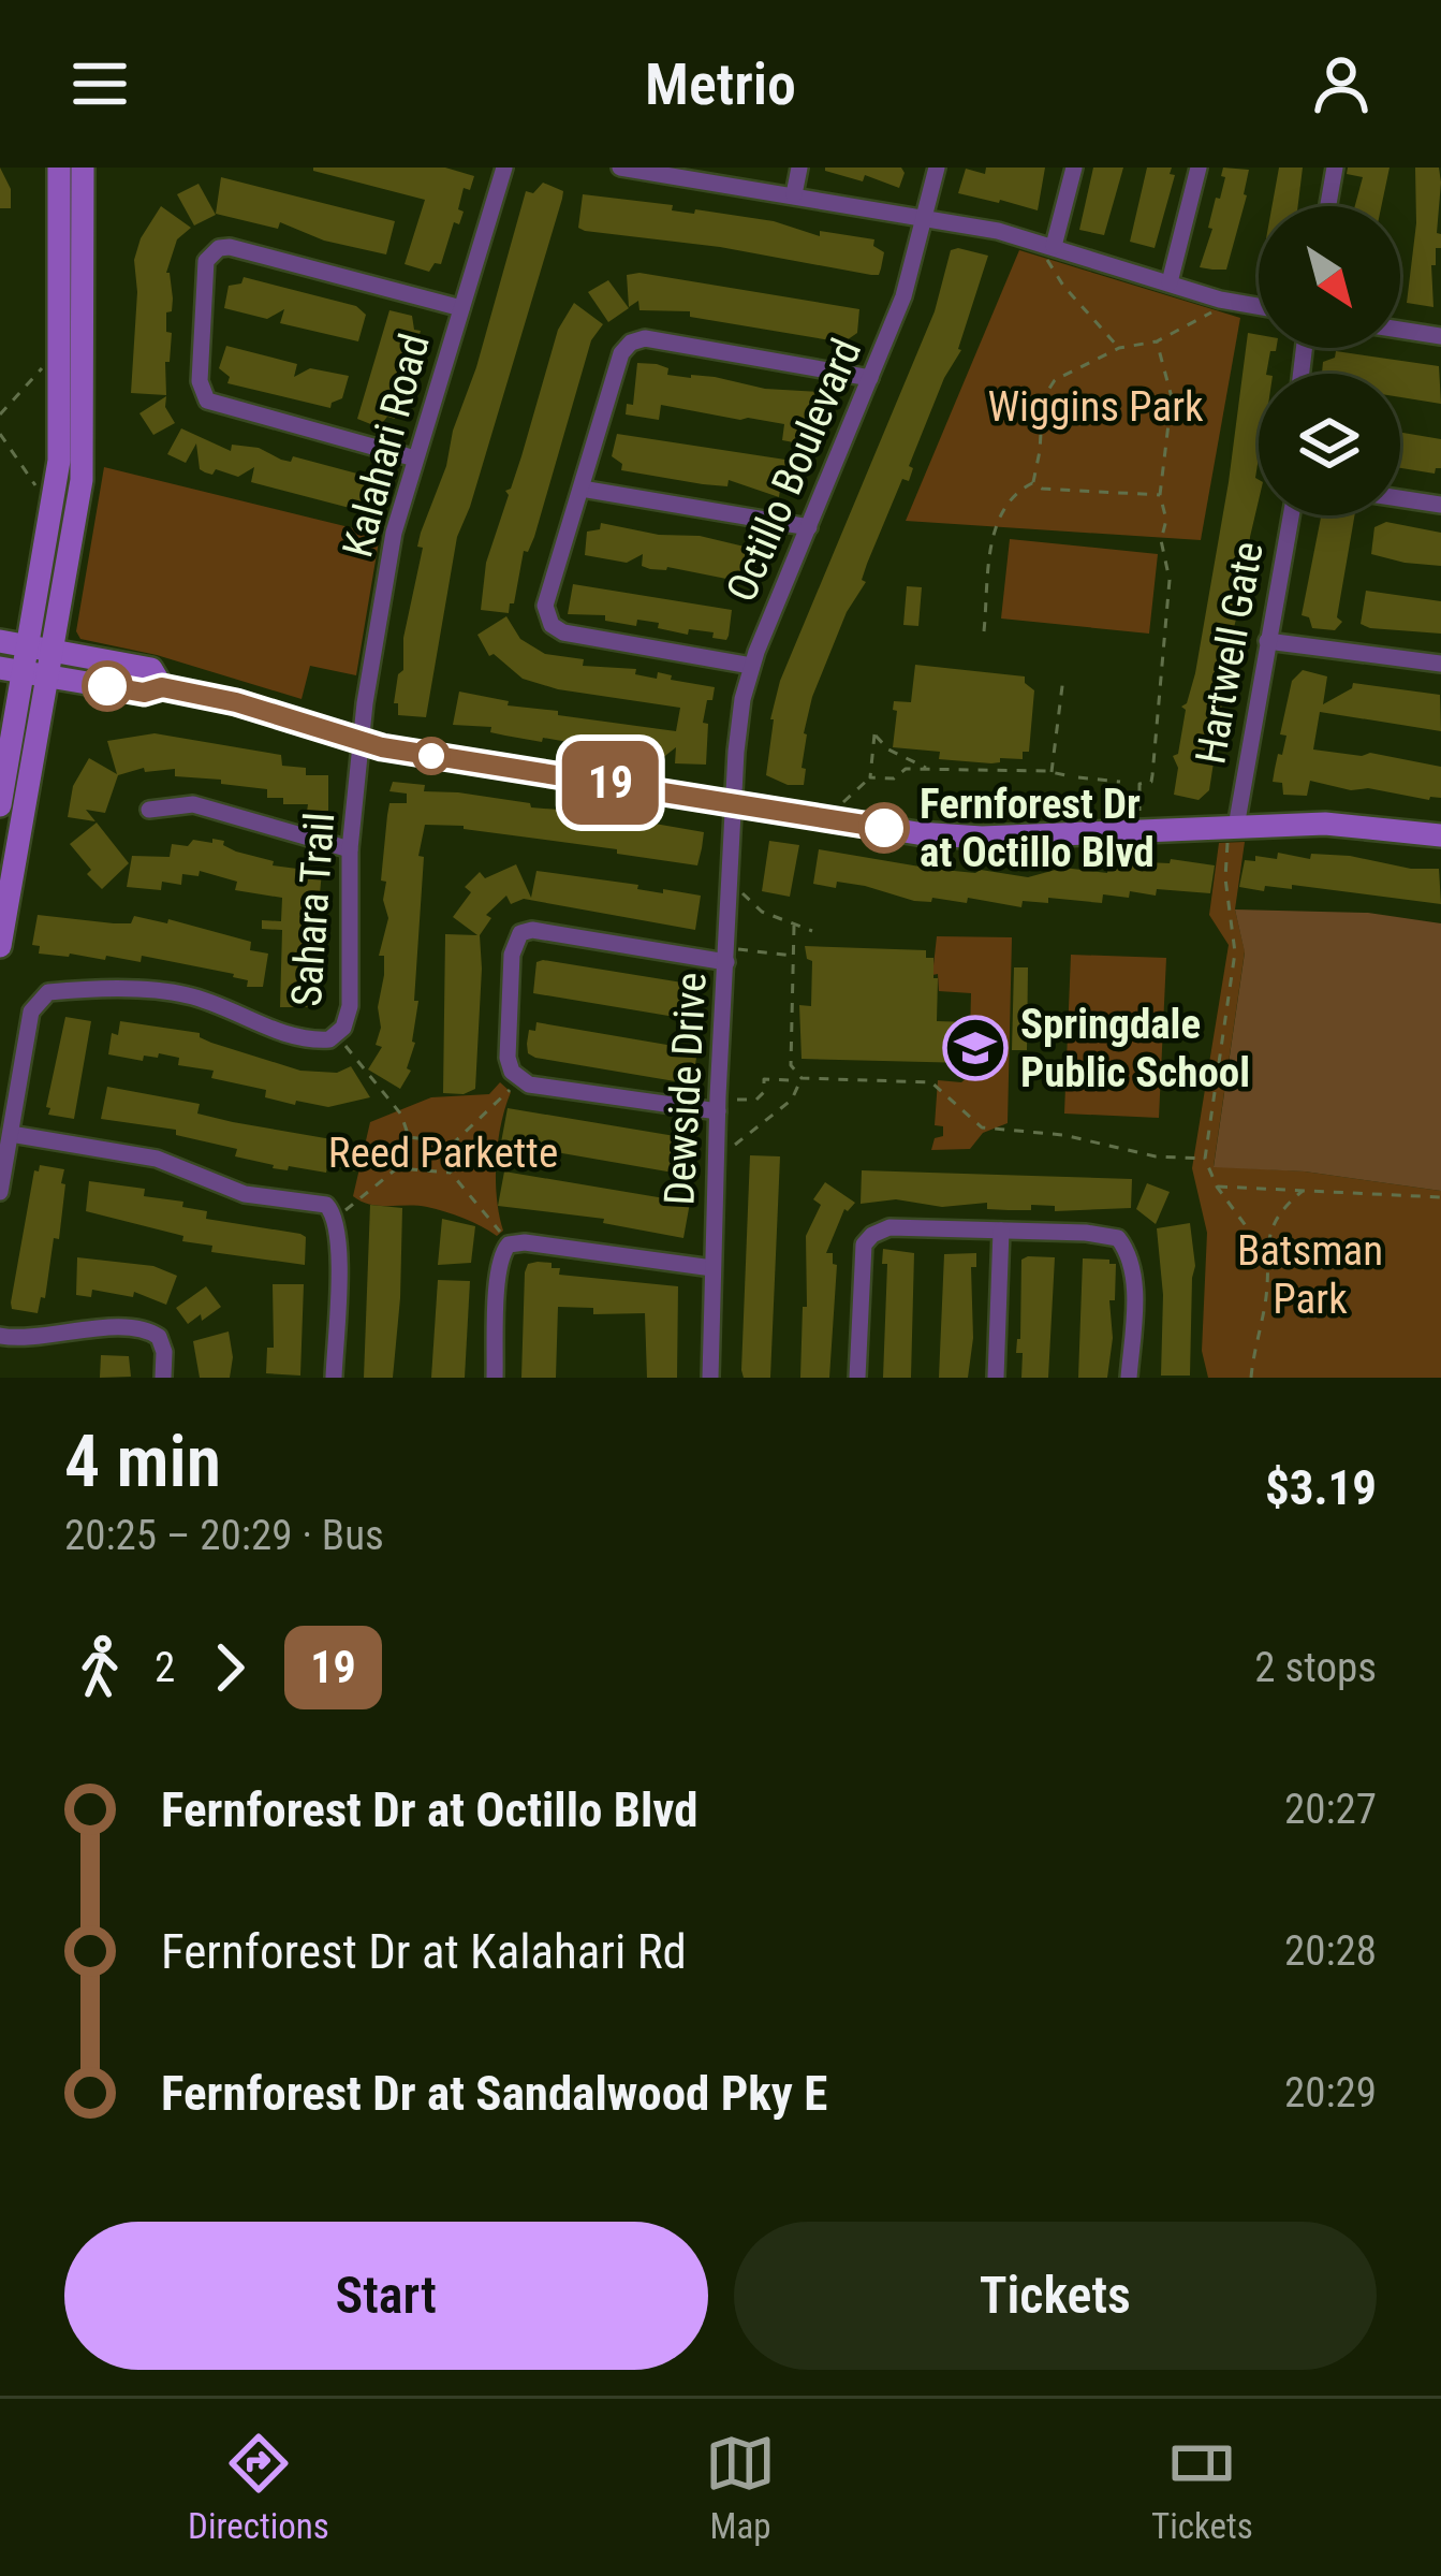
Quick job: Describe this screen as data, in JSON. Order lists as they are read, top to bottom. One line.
{"streets":{"street":["Kalahari Road","Octillo Boulevard","Hartwell Gate","Sahara Trail","Dewside Drive"]},"crossings":[["Kalahari Road","Sahara Trail"],["Octillo Boulevard","Dewside Drive"]],"parks":["Wiggins Park","Reed Parkette","Batsman Park"],"places":{"other":["Fernforest Dr at Octillo Blvd"],"school or university":["Springdale Public School"]},"lines":["bus line 19"],"north":"bottom right","page":{"header":"Metrio","on_map":"19","heading":["4 min","20:25 – 20:29 · Bus","$3.19"],"legs":["2","19","2 stops"],"list":[{"name":"Fernforest Dr at Octillo Blvd","value":"20:27"},{"name":"Fernforest Dr at Kalahari Rd","value":"20:28"},{"name":"Fernforest Dr at Sandalwood Pky E","value":"20:29"}],"buttons":["Start","Tickets"],"tabs":["Directions","Map","Tickets"]}}
